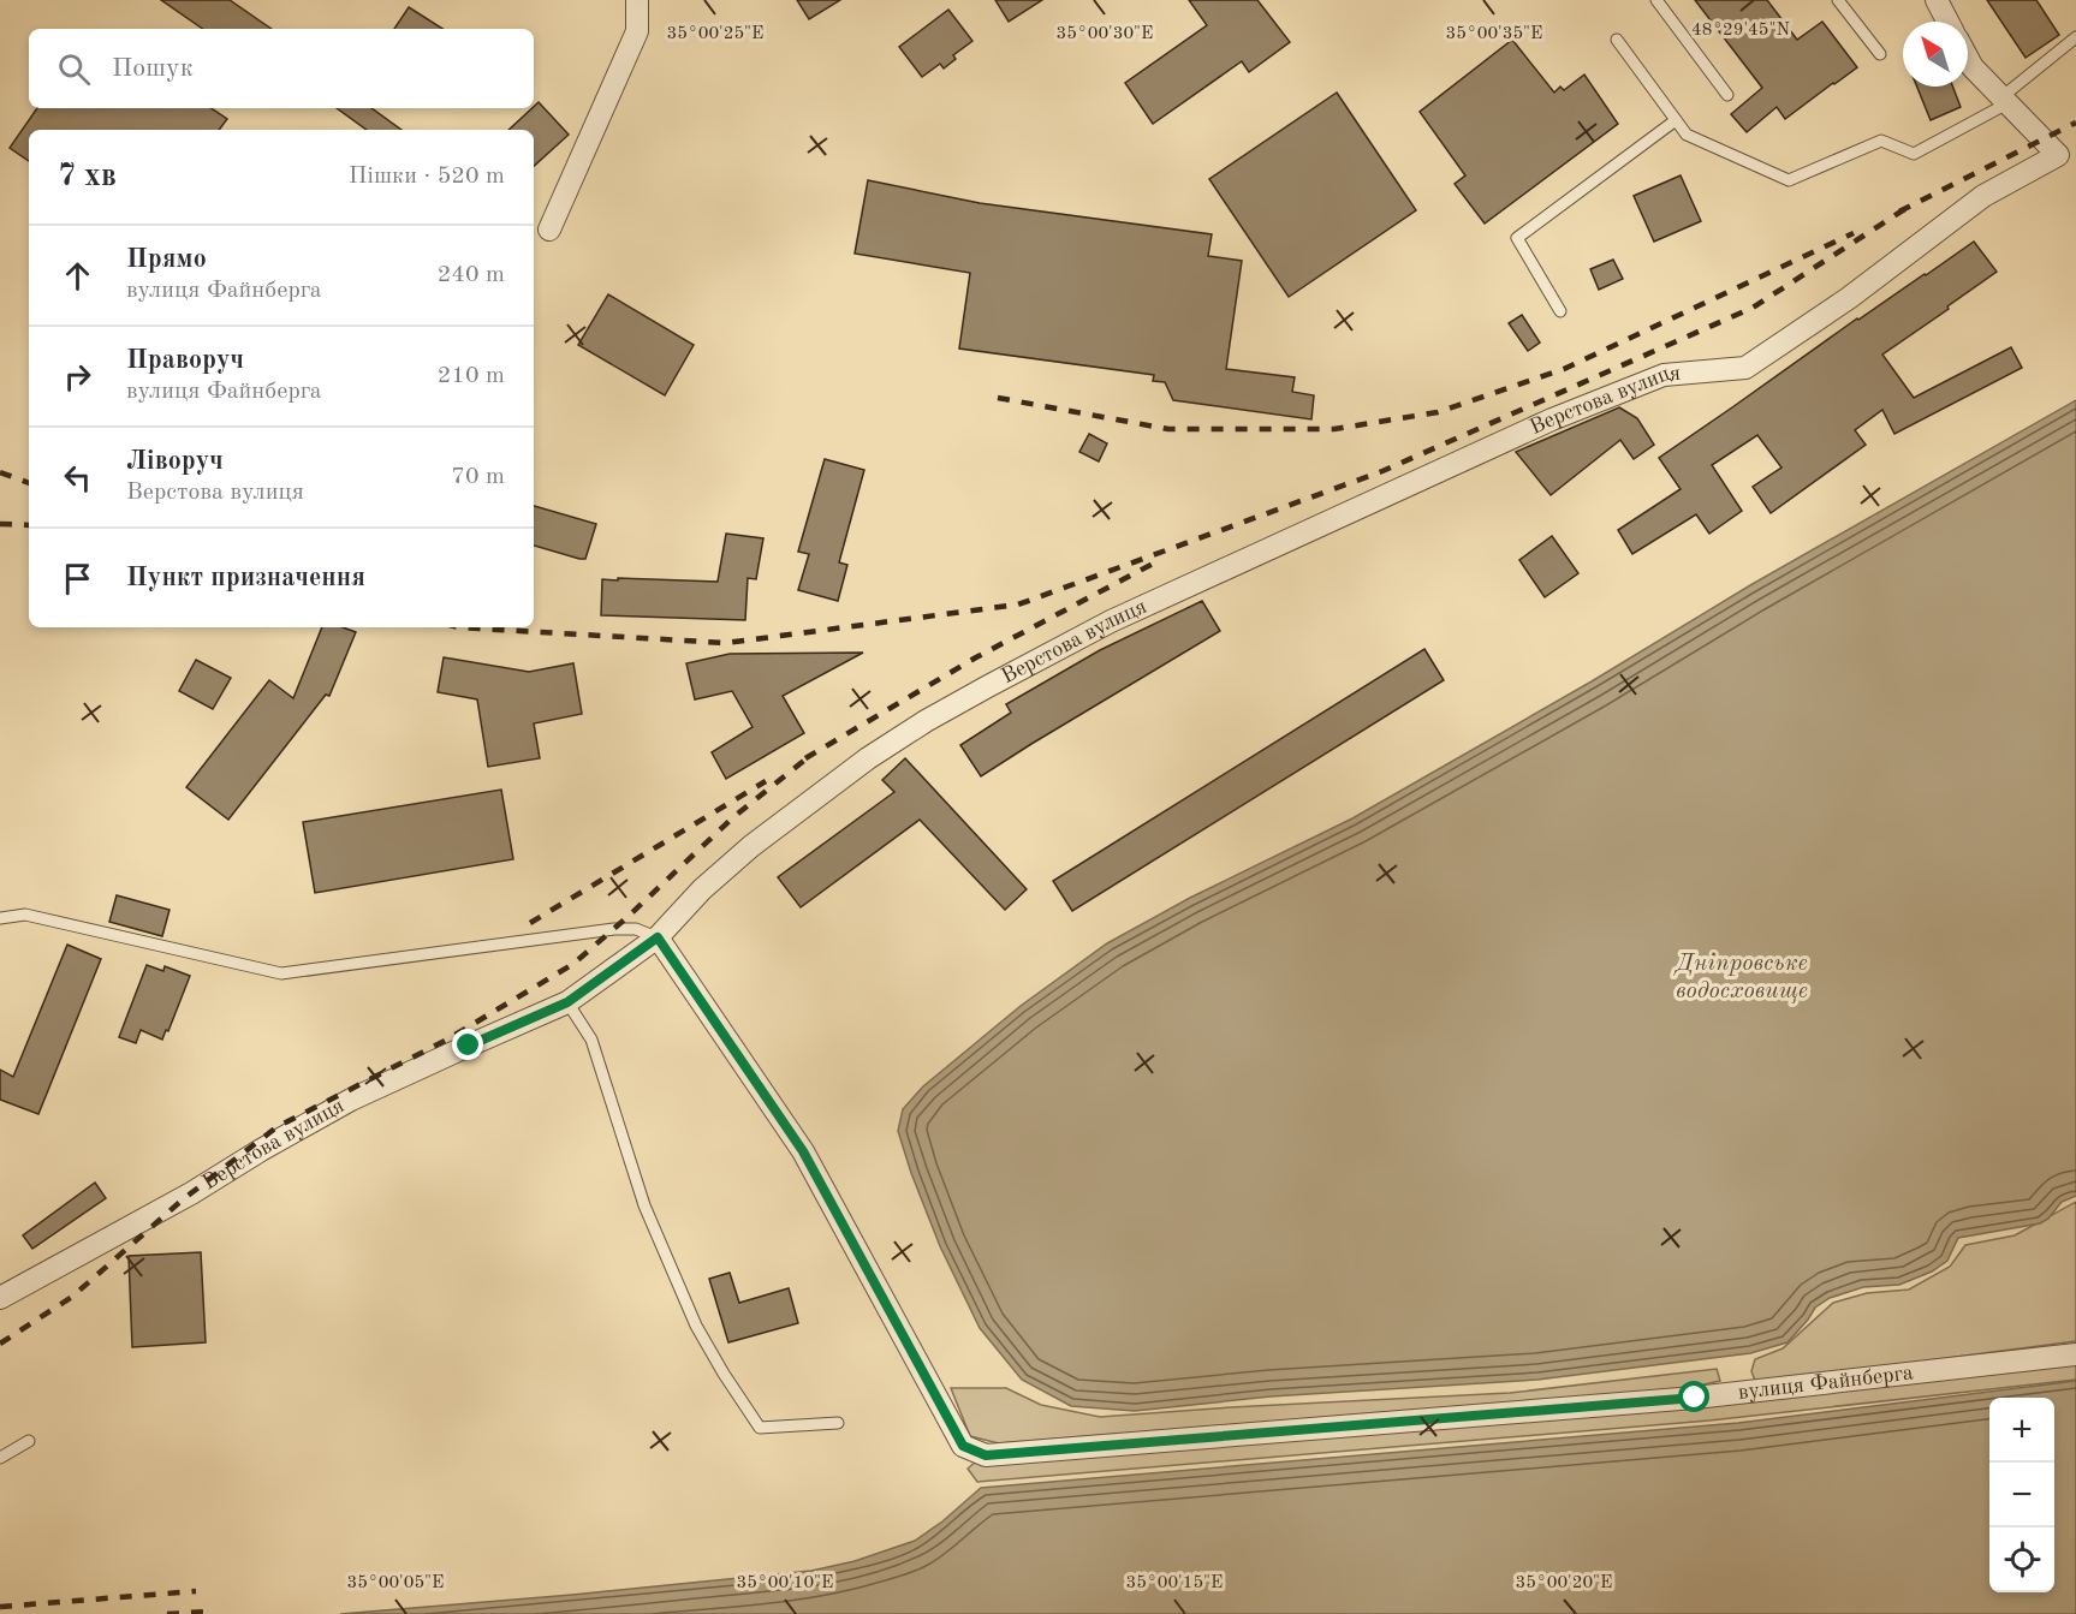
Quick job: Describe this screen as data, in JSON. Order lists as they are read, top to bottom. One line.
{"streets":{"street":["Верстова вулиця","вулиця Файнберга"]},"crossings":[["Верстова вулиця","вулиця Файнберга"]],"water":["Дніпровське водосховище"],"north":"top left","page":{"search":"Пошук","heading":["7 хв","Пішки · 520 m"],"list":[["Прямо","вулиця Файнберга","240 m"],["Праворуч","вулиця Файнберга","210 m"],["Ліворуч","Верстова вулиця","70 m"],"Пункт призначення"],"map_buttons":["+","−"]},"coordinates":["48°29'45\"N","35°00'25\"E","35°00'30\"E","35°00'35\"E","35°00'05\"E","35°00'10\"E","35°00'15\"E","35°00'20\"E"]}
